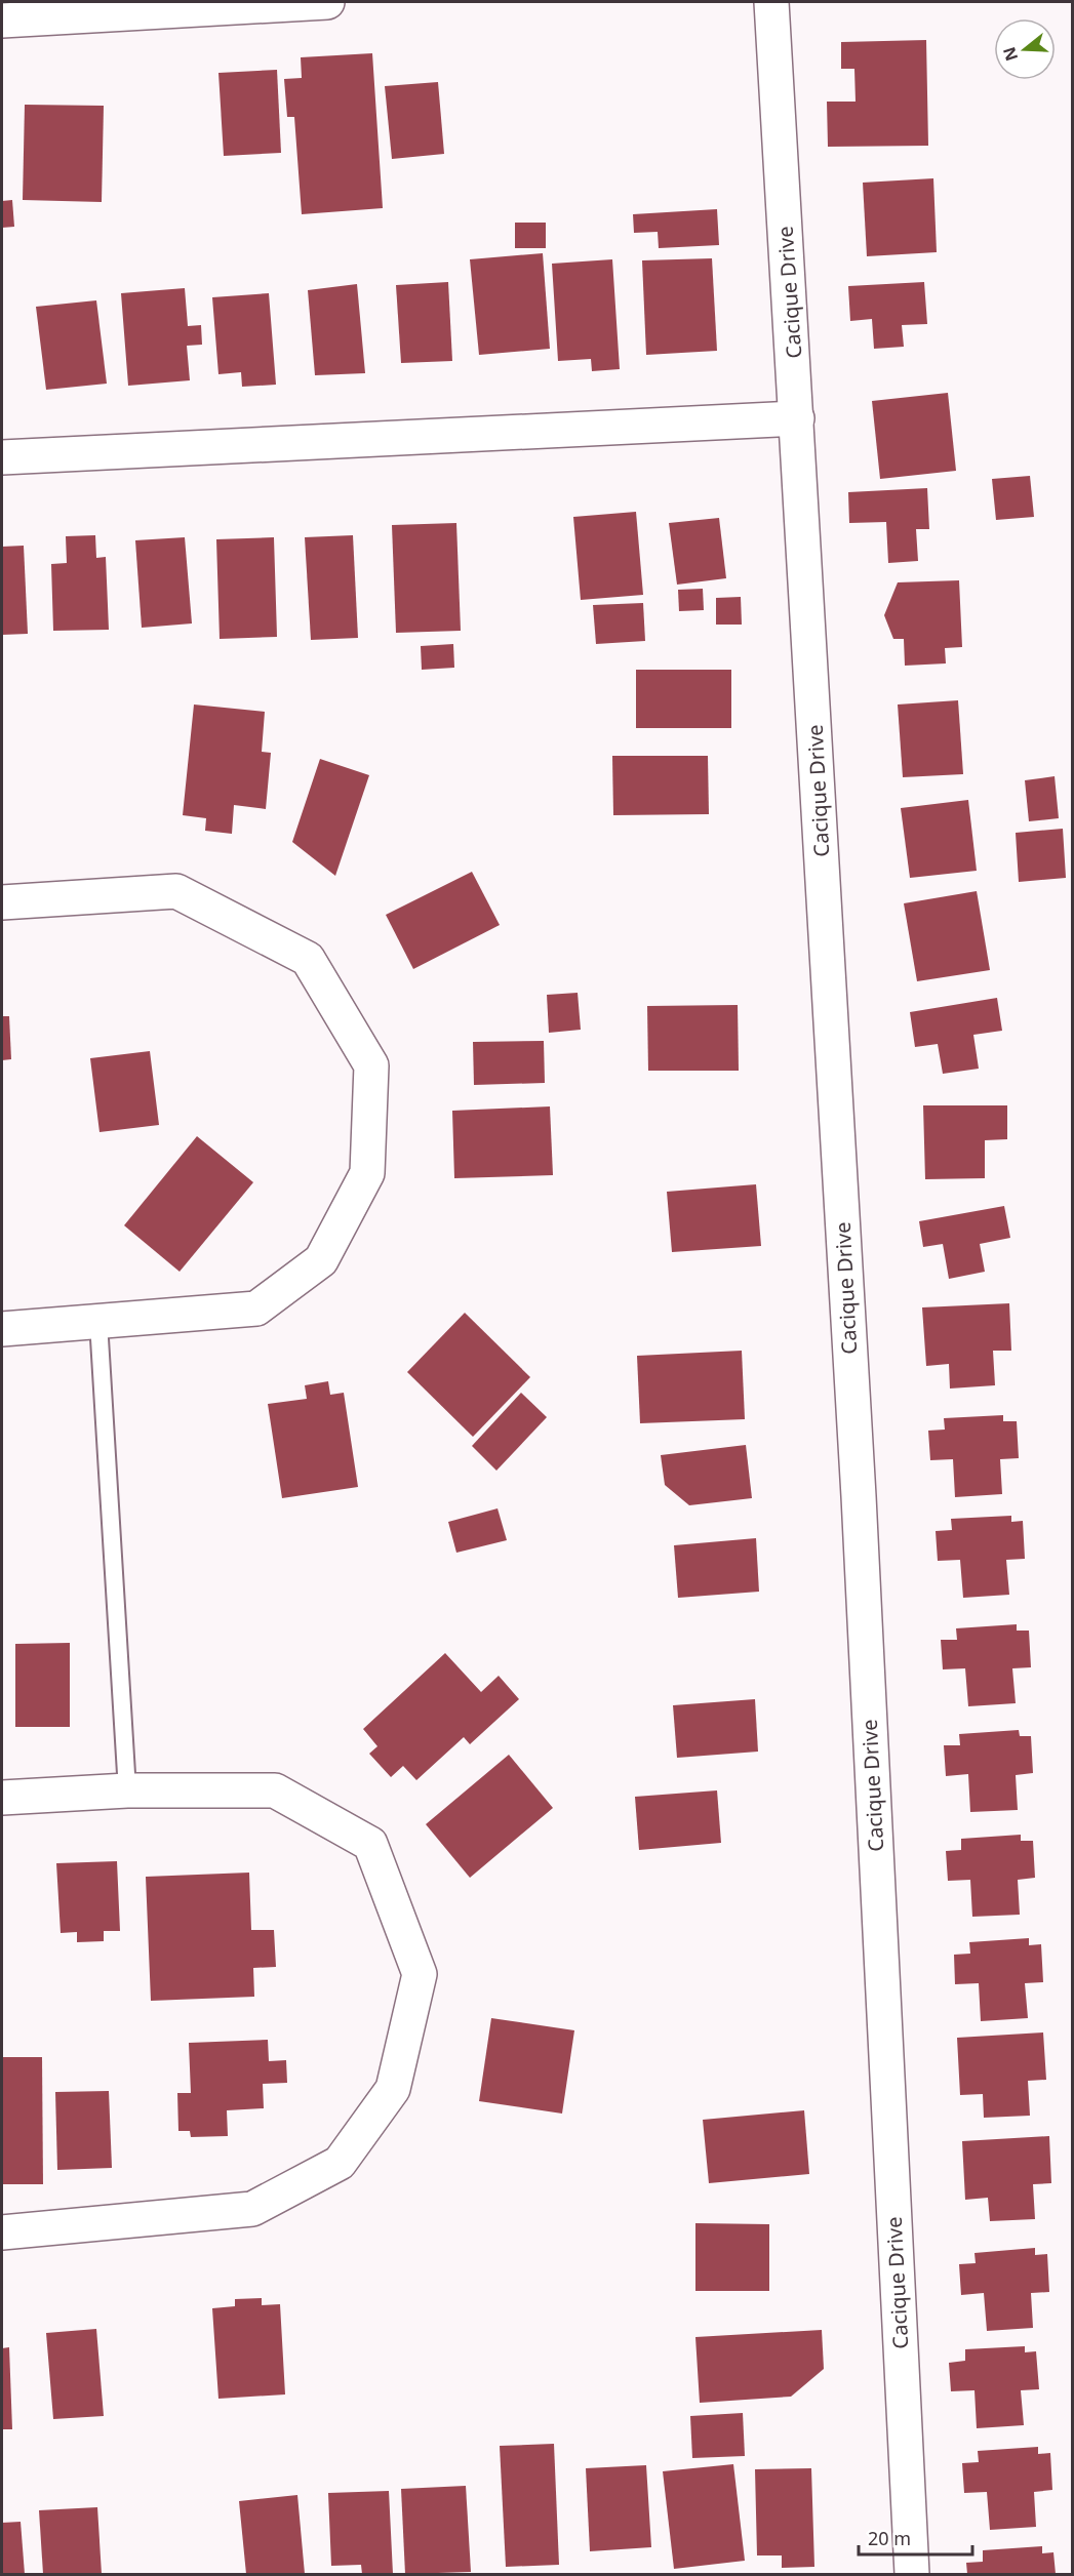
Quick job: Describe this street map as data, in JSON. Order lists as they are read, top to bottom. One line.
{"streets":{"street":["Cacique Drive"]},"scale_bar":"20 m","north":"left"}
